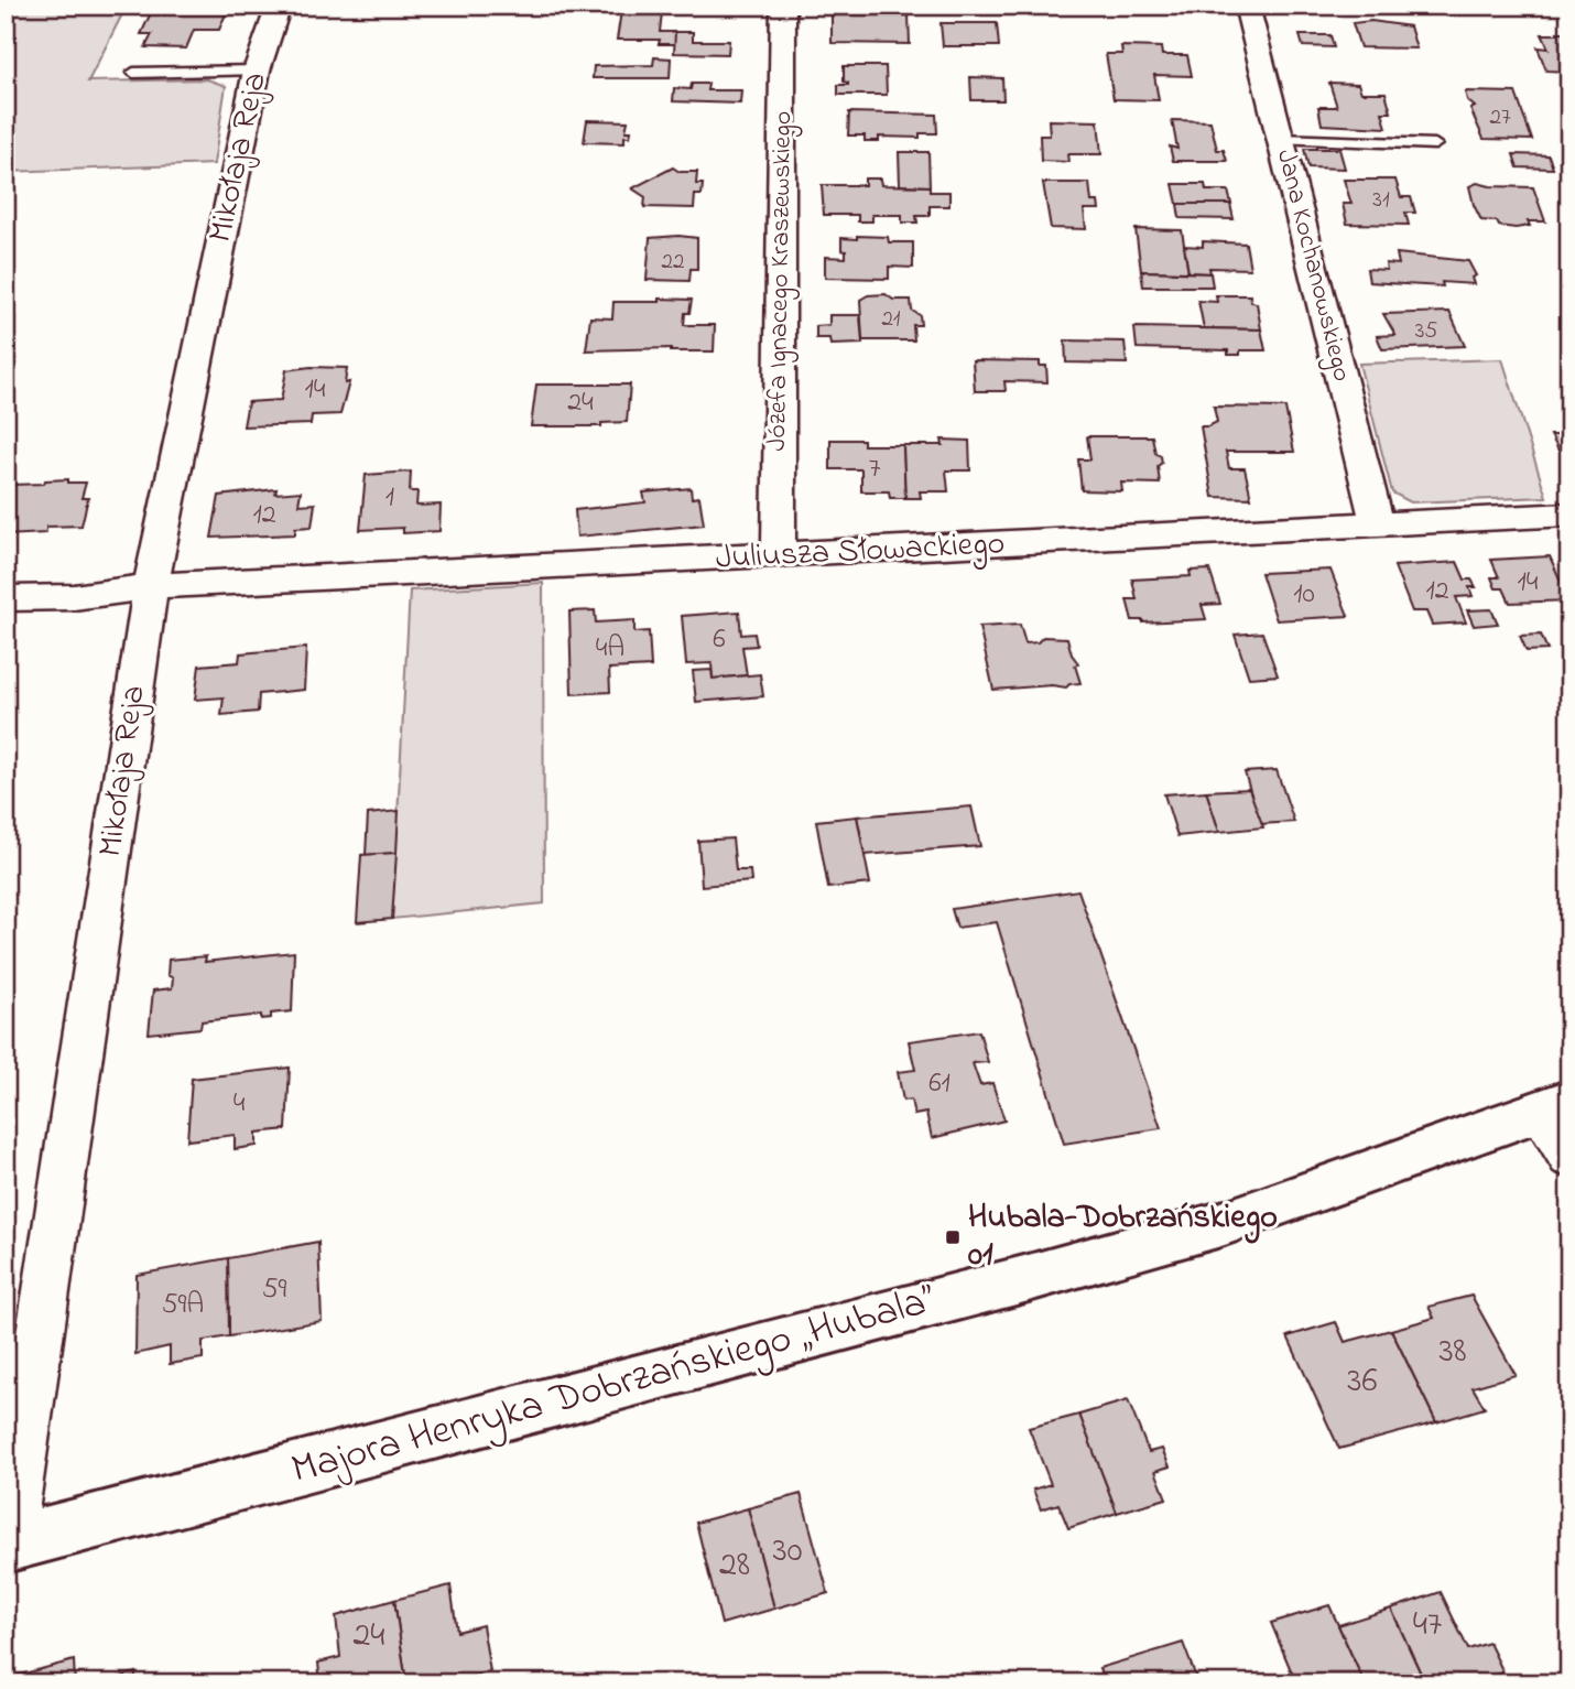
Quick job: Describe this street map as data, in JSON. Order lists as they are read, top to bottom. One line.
{"streets":{"street":["Mikołaja Reja","Jana Kochanowskiego","Józefa Ignacego Kraszewskiego","Juliusza Słowackiego","Majora Henryka Dobrzańskiego „Hubala”"]},"crossings":[["Mikołaja Reja","Juliusza Słowackiego"],["Mikołaja Reja","Majora Henryka Dobrzańskiego „Hubala”"],["Jana Kochanowskiego","Juliusza Słowackiego"],["Józefa Ignacego Kraszewskiego","Juliusza Słowackiego"]],"places":{"transit":["Hubala-Dobrzańskiego 01"]},"house_numbers":["27","31","22","21","35","14","24","7","1","12","14","12","10","6","4A","61","4","59","59A","38","36","30","28","47","24"]}
